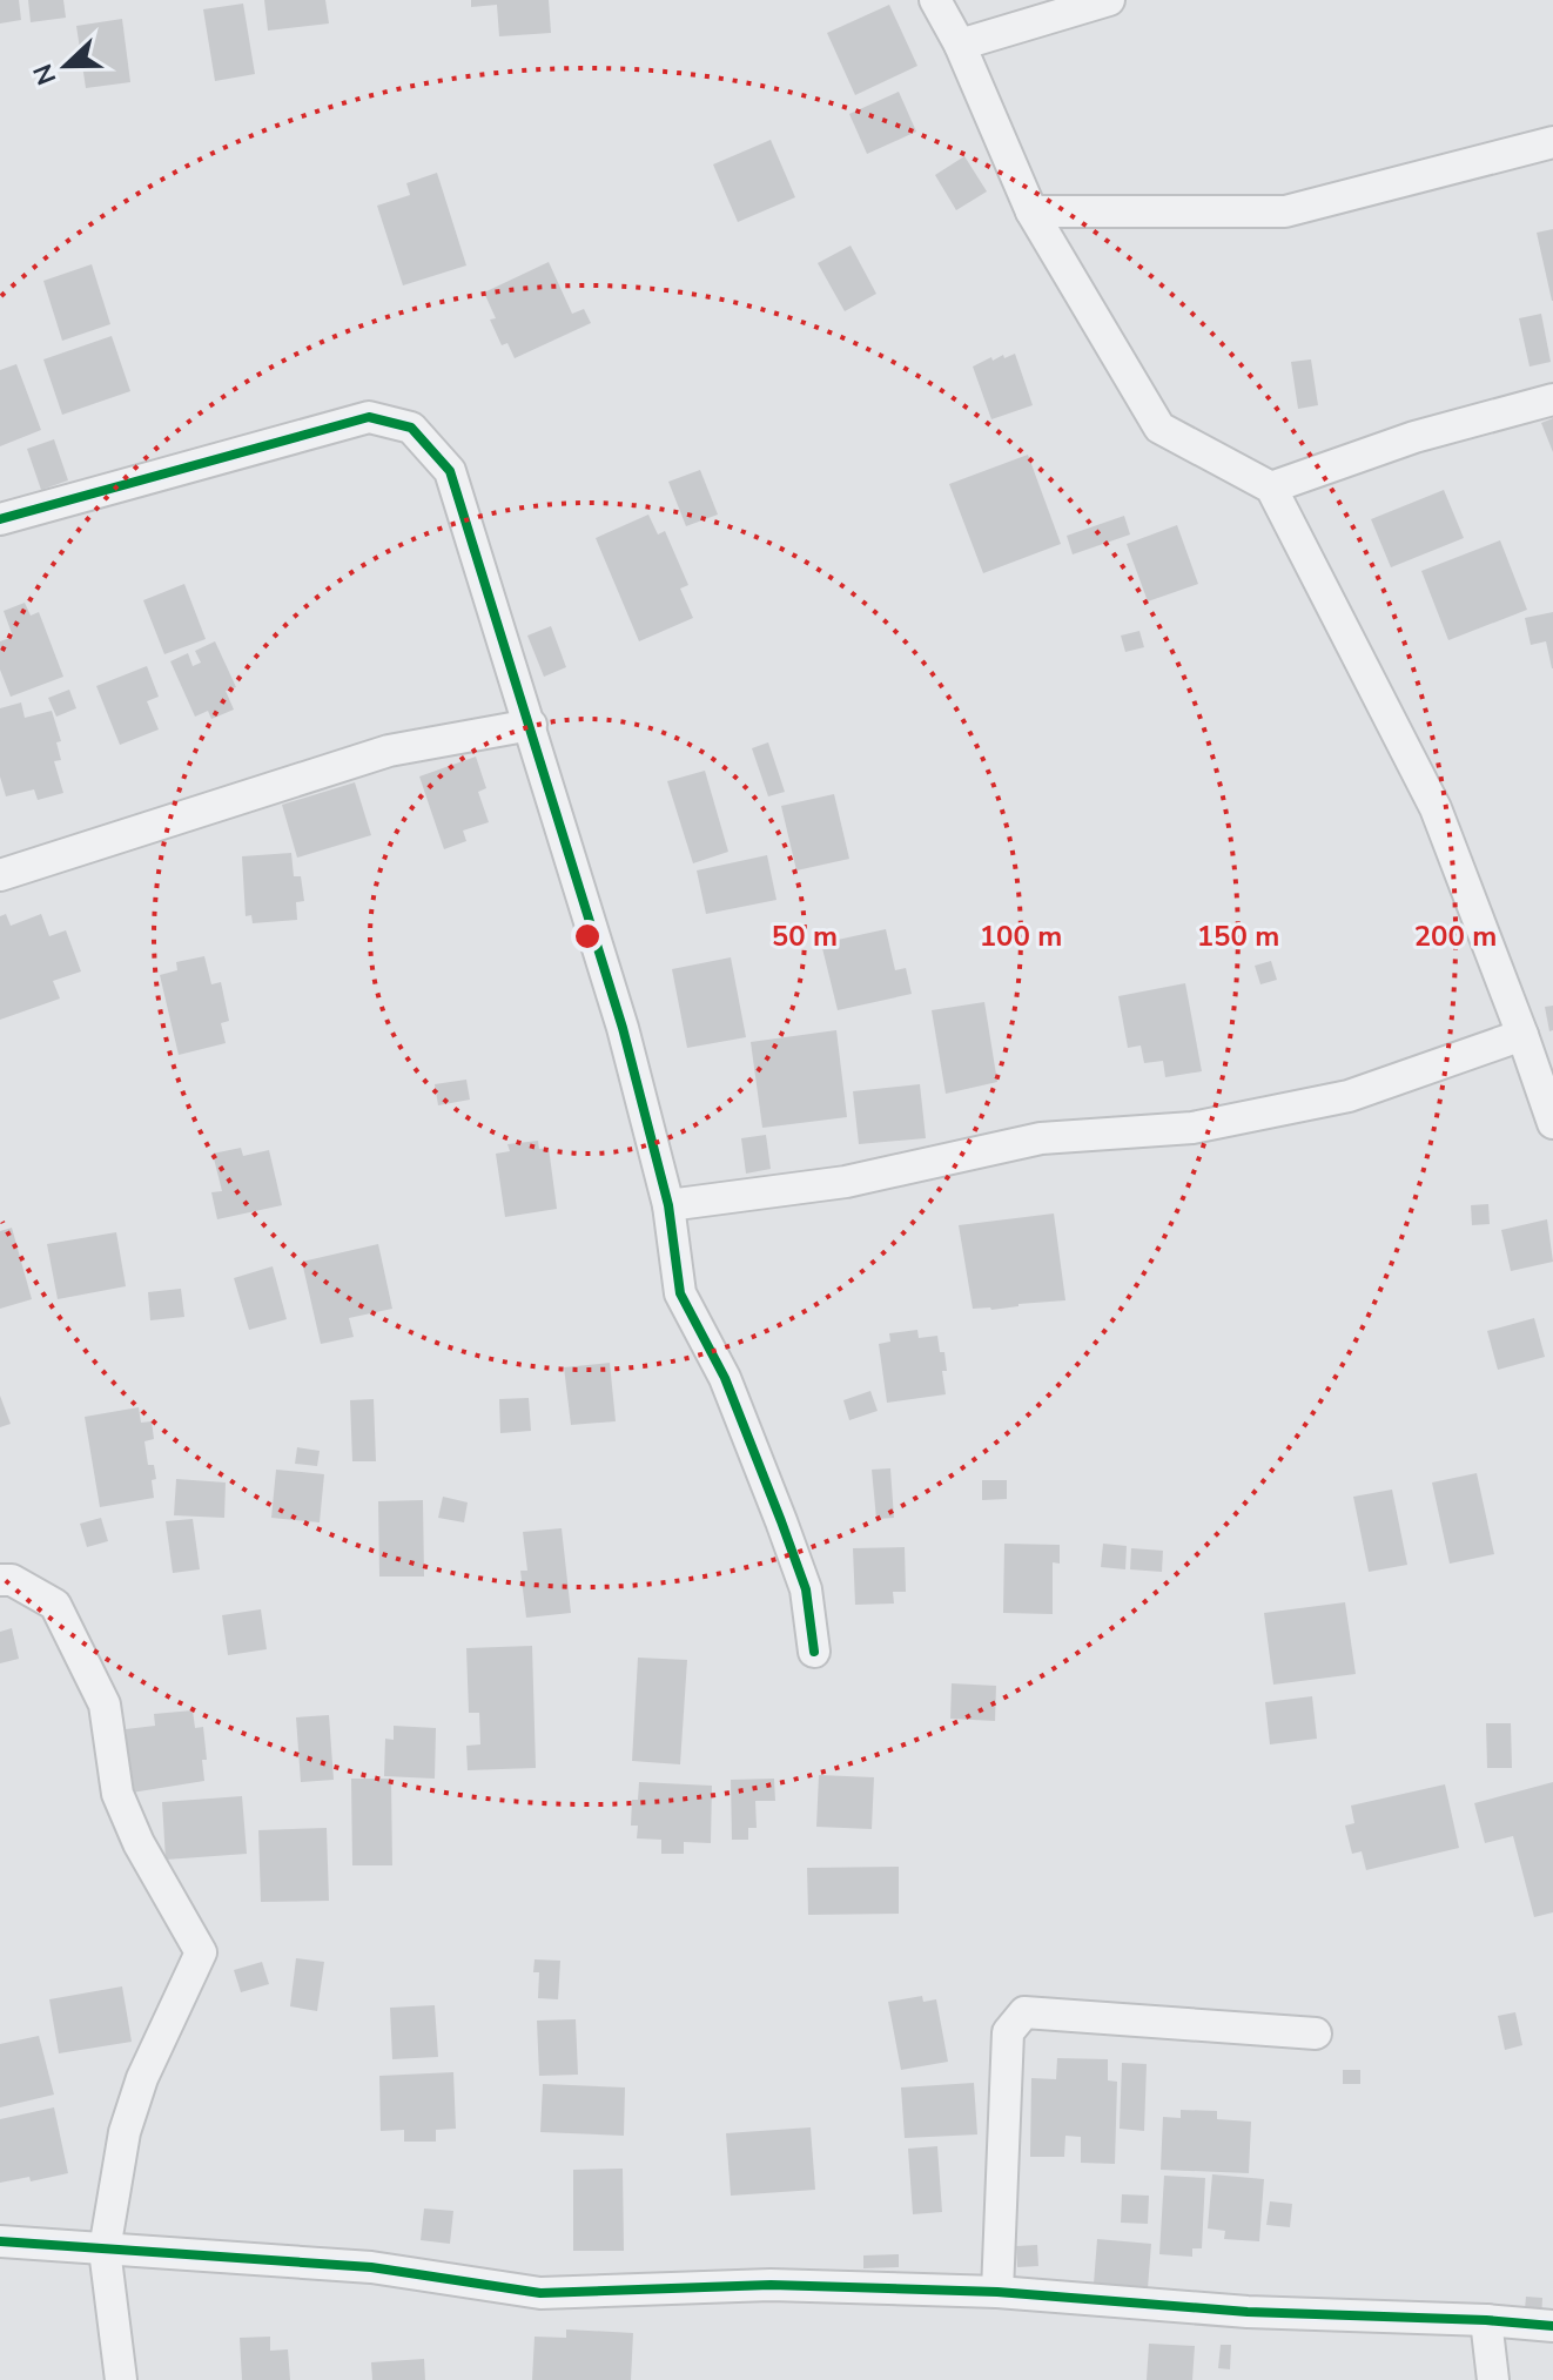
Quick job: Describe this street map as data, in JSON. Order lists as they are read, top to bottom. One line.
{"north":"left","rings":["50 m","100 m","150 m","200 m"]}
